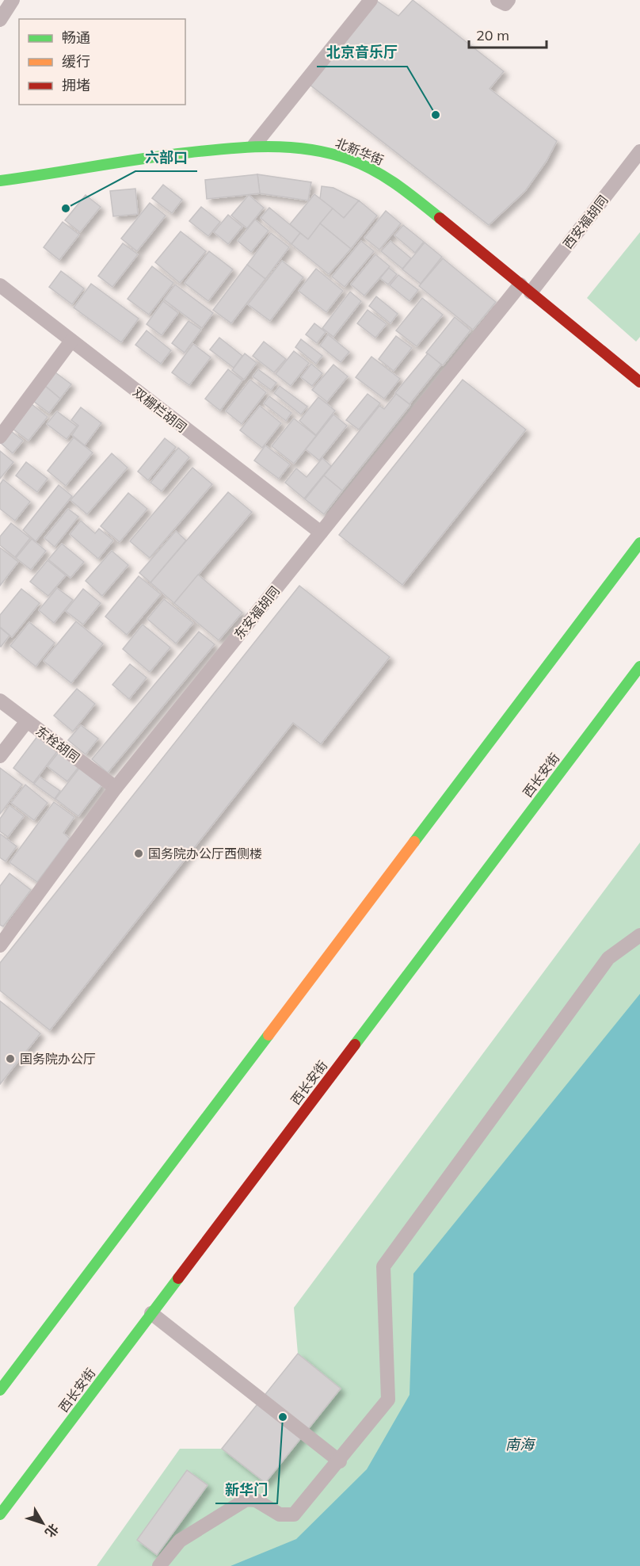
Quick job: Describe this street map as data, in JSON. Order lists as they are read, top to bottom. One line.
{"streets":{"main road":["北新华街","西长安街"],"lane":["西安福胡同","双栅栏胡同","东安福胡同","东栓胡同"]},"crossings":[["北新华街","西安福胡同"],["北新华街","东安福胡同"],["西安福胡同","东安福胡同"],["双栅栏胡同","东安福胡同"],["东安福胡同","东栓胡同"]],"water":["南海"],"places":["北京音乐厅","六部口","国务院办公厅西侧楼","国务院办公厅","新华门"],"legend":["畅通","缓行","拥堵"],"scale_bar":"20 m","north":"bottom right"}
